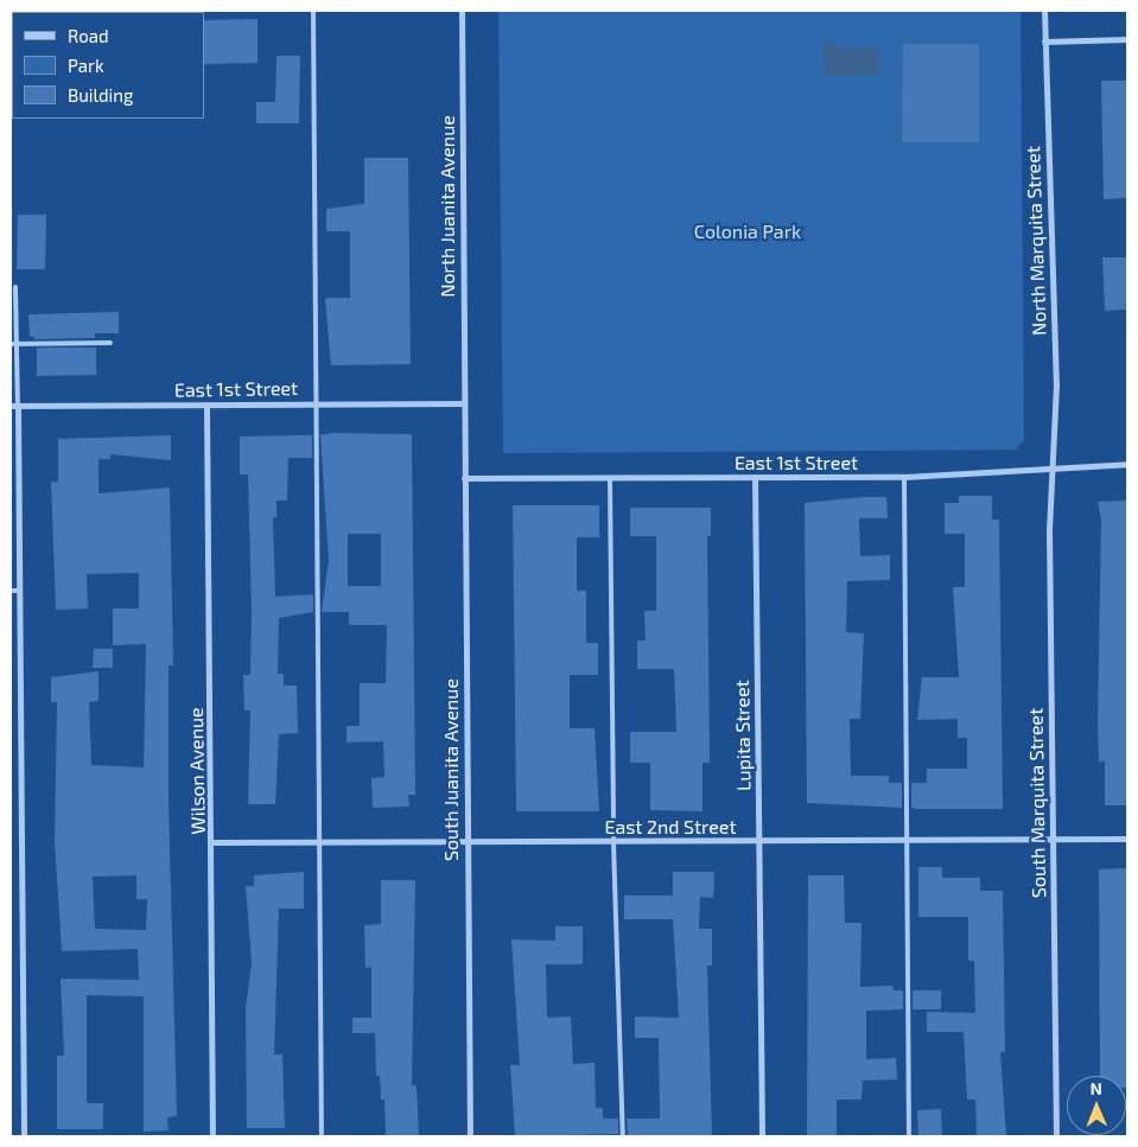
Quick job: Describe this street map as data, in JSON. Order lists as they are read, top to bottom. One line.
{"streets":{"street":["North Juanita Avenue","North Marquita Street","East 1st Street","Lupita Street","South Juanita Avenue","Wilson Avenue","South Marquita Street","East 2nd Street"]},"crossings":[["North Juanita Avenue","East 1st Street"],["North Juanita Avenue","South Juanita Avenue"],["North Marquita Street","East 1st Street"],["North Marquita Street","South Marquita Street"],["East 1st Street","Lupita Street"],["East 1st Street","South Juanita Avenue"],["East 1st Street","Wilson Avenue"],["East 1st Street","South Marquita Street"],["Lupita Street","East 2nd Street"],["South Juanita Avenue","East 2nd Street"],["Wilson Avenue","East 2nd Street"],["South Marquita Street","East 2nd Street"]],"parks":["Colonia Park"],"legend":["Road","Park","Building"],"north":"top"}
